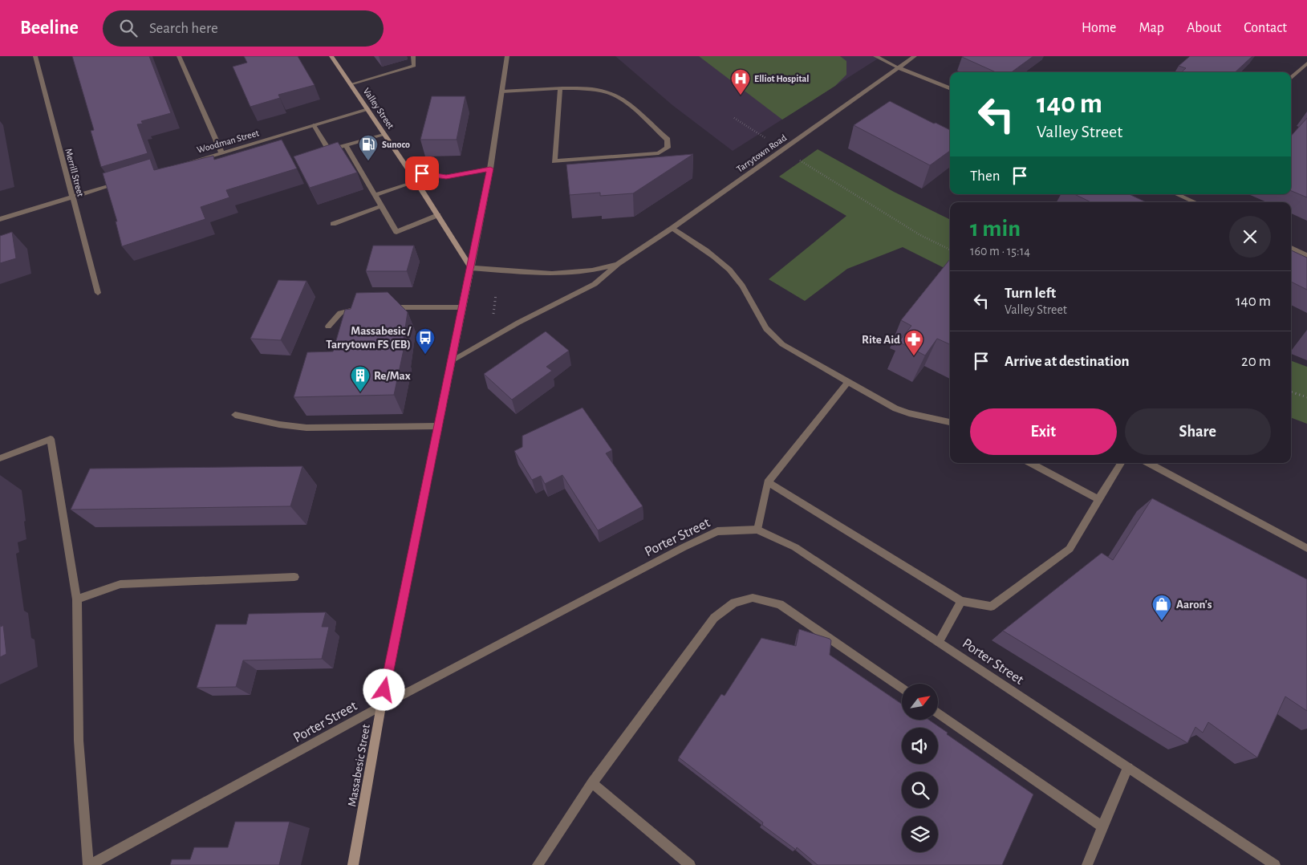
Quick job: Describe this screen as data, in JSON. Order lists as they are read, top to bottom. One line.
{"streets":{"main road":["Valley Street","Massabesic Street"],"street":["Woodman Street","Tarrytown Road","Merrill Street","Porter Street"]},"crossings":[["Valley Street","Woodman Street"],["Valley Street","Tarrytown Road"],["Valley Street","Massabesic Street"],["Tarrytown Road","Massabesic Street"],["Porter Street","Massabesic Street"]],"places":{"hospital":["Elliot Hospital"],"fuel station":["Sunoco"],"bus stop":["Massabesic / Tarrytown FS (EB)"],"pharmacy":["Rite Aid"],"building":["Re/Max"],"shop":["Aaron's"]},"north":"top right","page":{"header":"Beeline","search":"Search here","nav":["Home","Map","About","Contact"],"turn":["140 m","Valley Street"],"then":"Then","heading":["1 min","160 m · 15:14"],"list":[{"name":"Turn left","note":"Valley Street","value":"140 m"},{"name":"Arrive at destination","value":"20 m"}],"buttons":["Exit","Share"]}}
